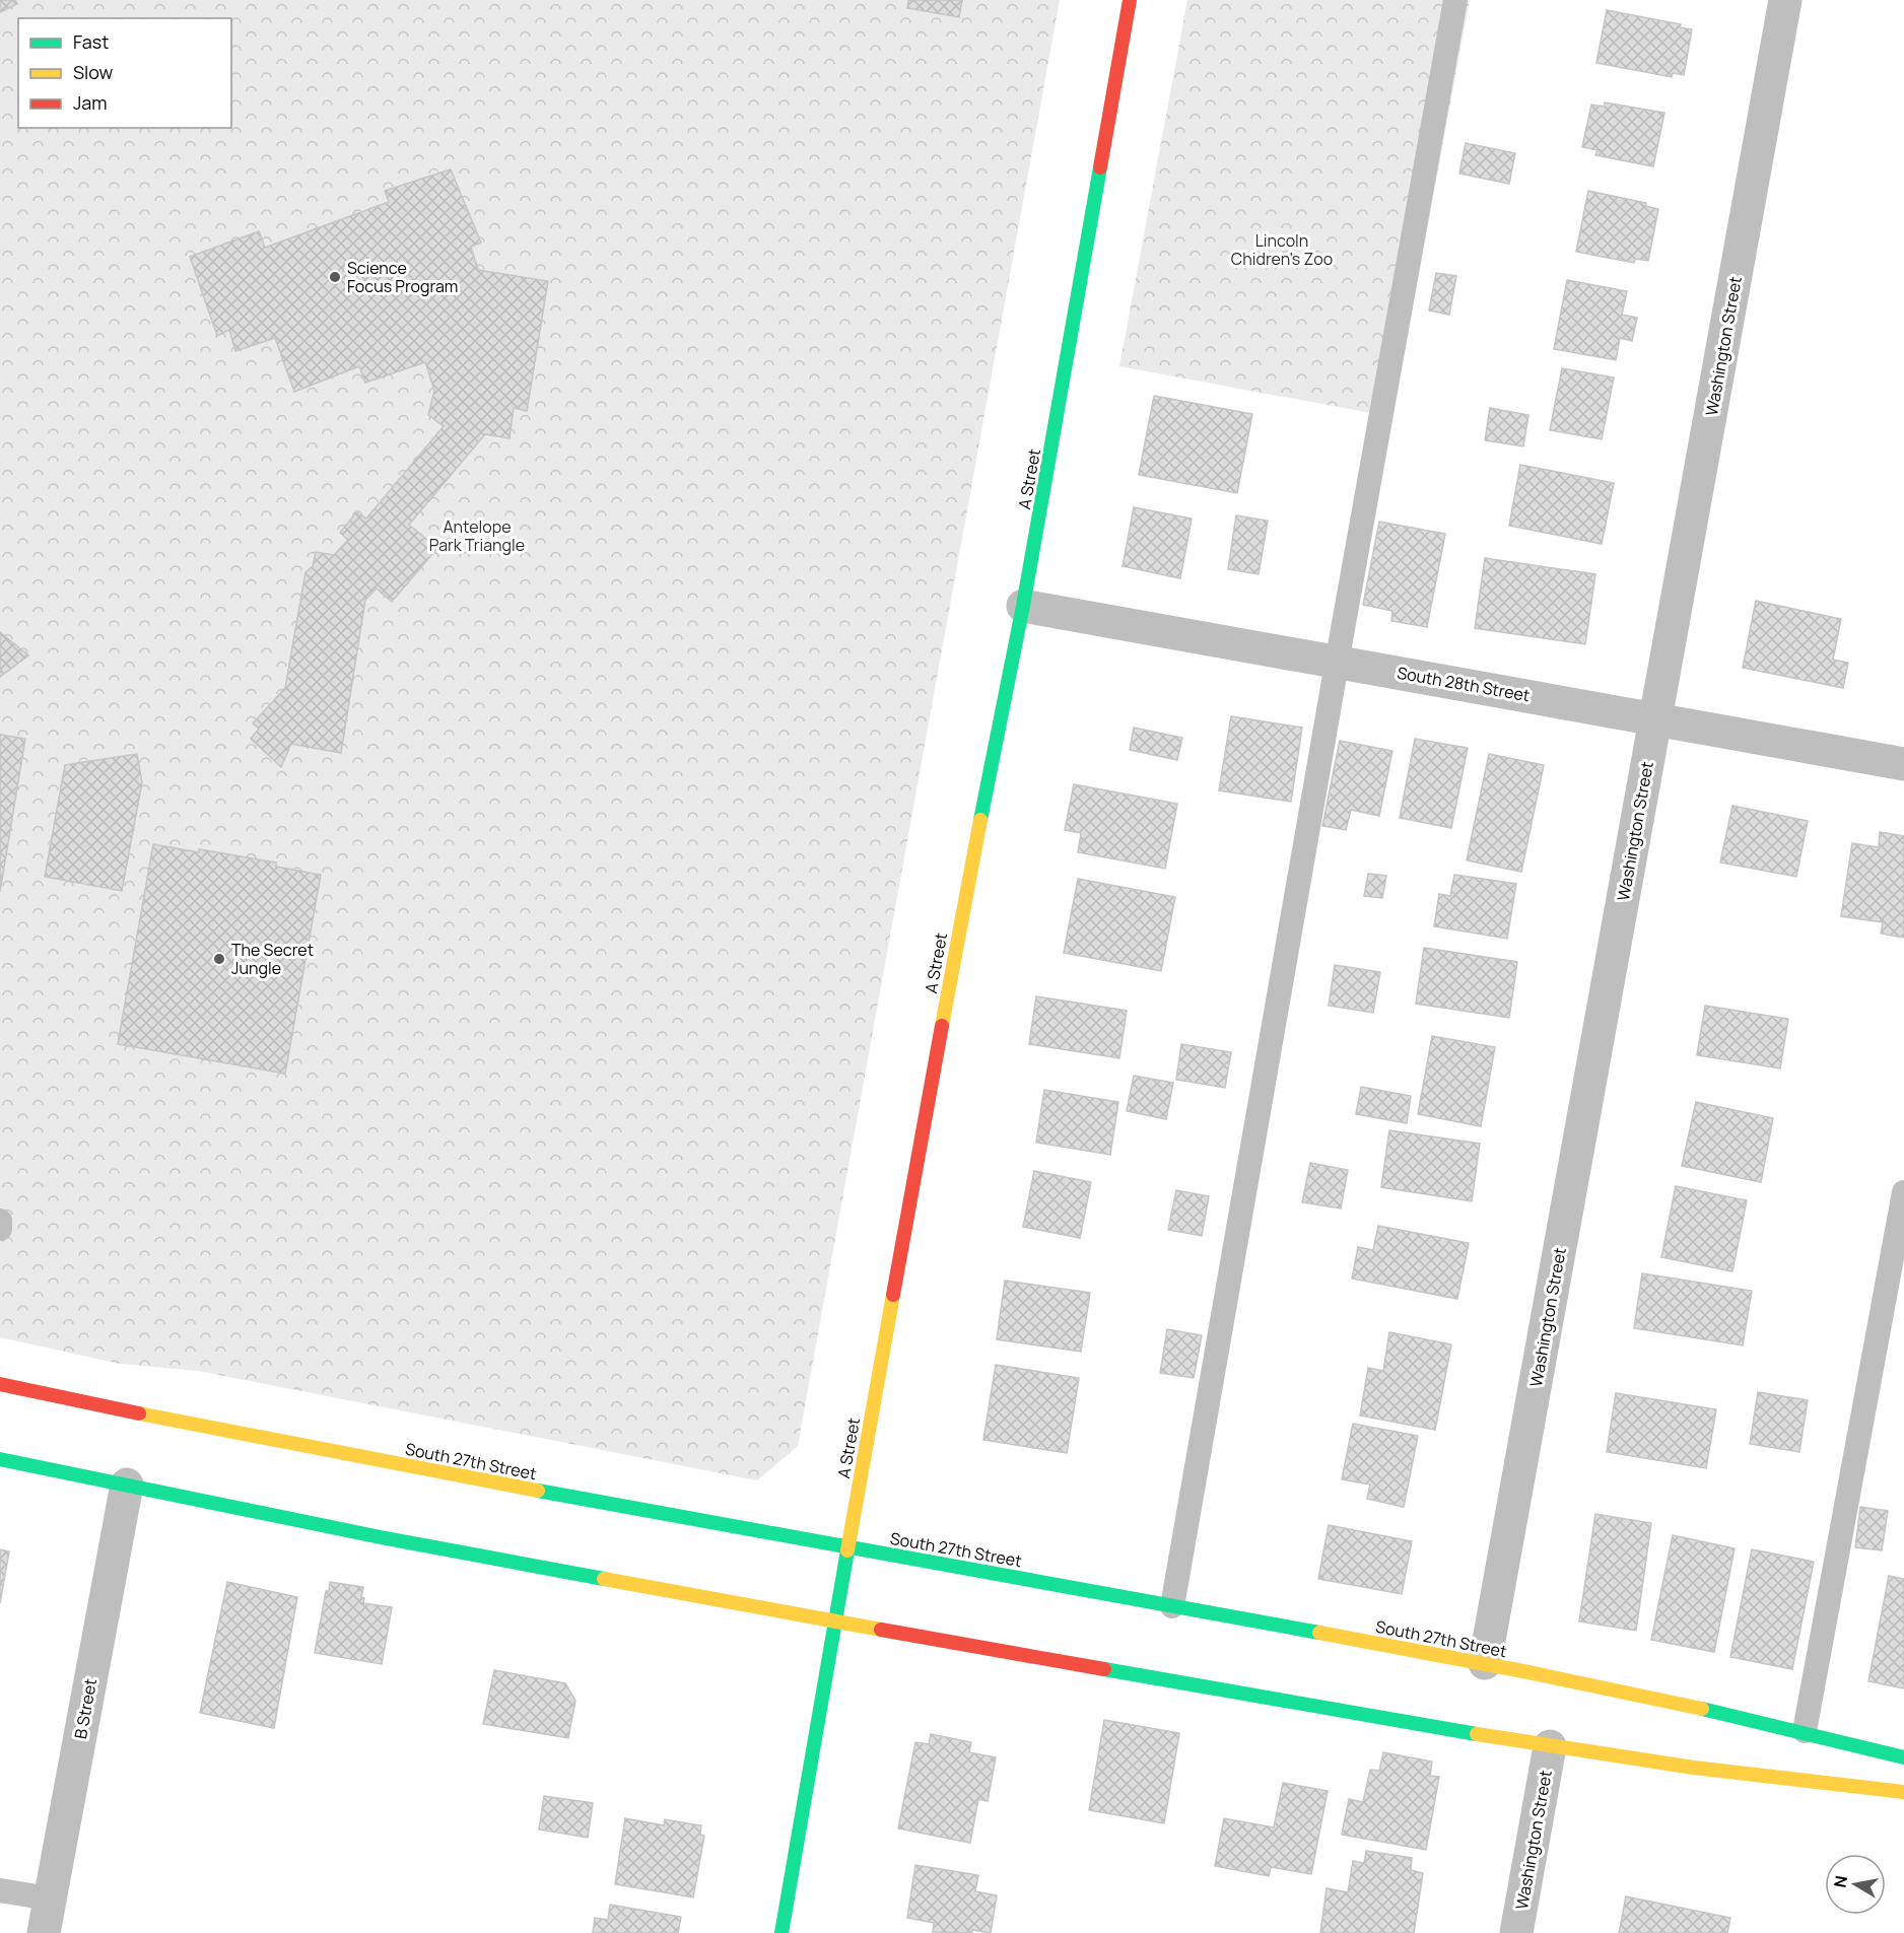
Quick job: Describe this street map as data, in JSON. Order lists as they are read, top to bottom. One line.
{"streets":{"main road":["A Street","South 27th Street"],"street":["Washington Street","South 28th Street","B Street"]},"crossings":[["Washington Street","South 28th Street"],["Washington Street","South 27th Street"],["A Street","South 28th Street"],["A Street","South 27th Street"]],"parks":["Lincoln Chidren's Zoo","Antelope Park Triangle"],"places":["Science Focus Program","The Secret Jungle"],"legend":["Fast","Slow","Jam"],"north":"left"}
